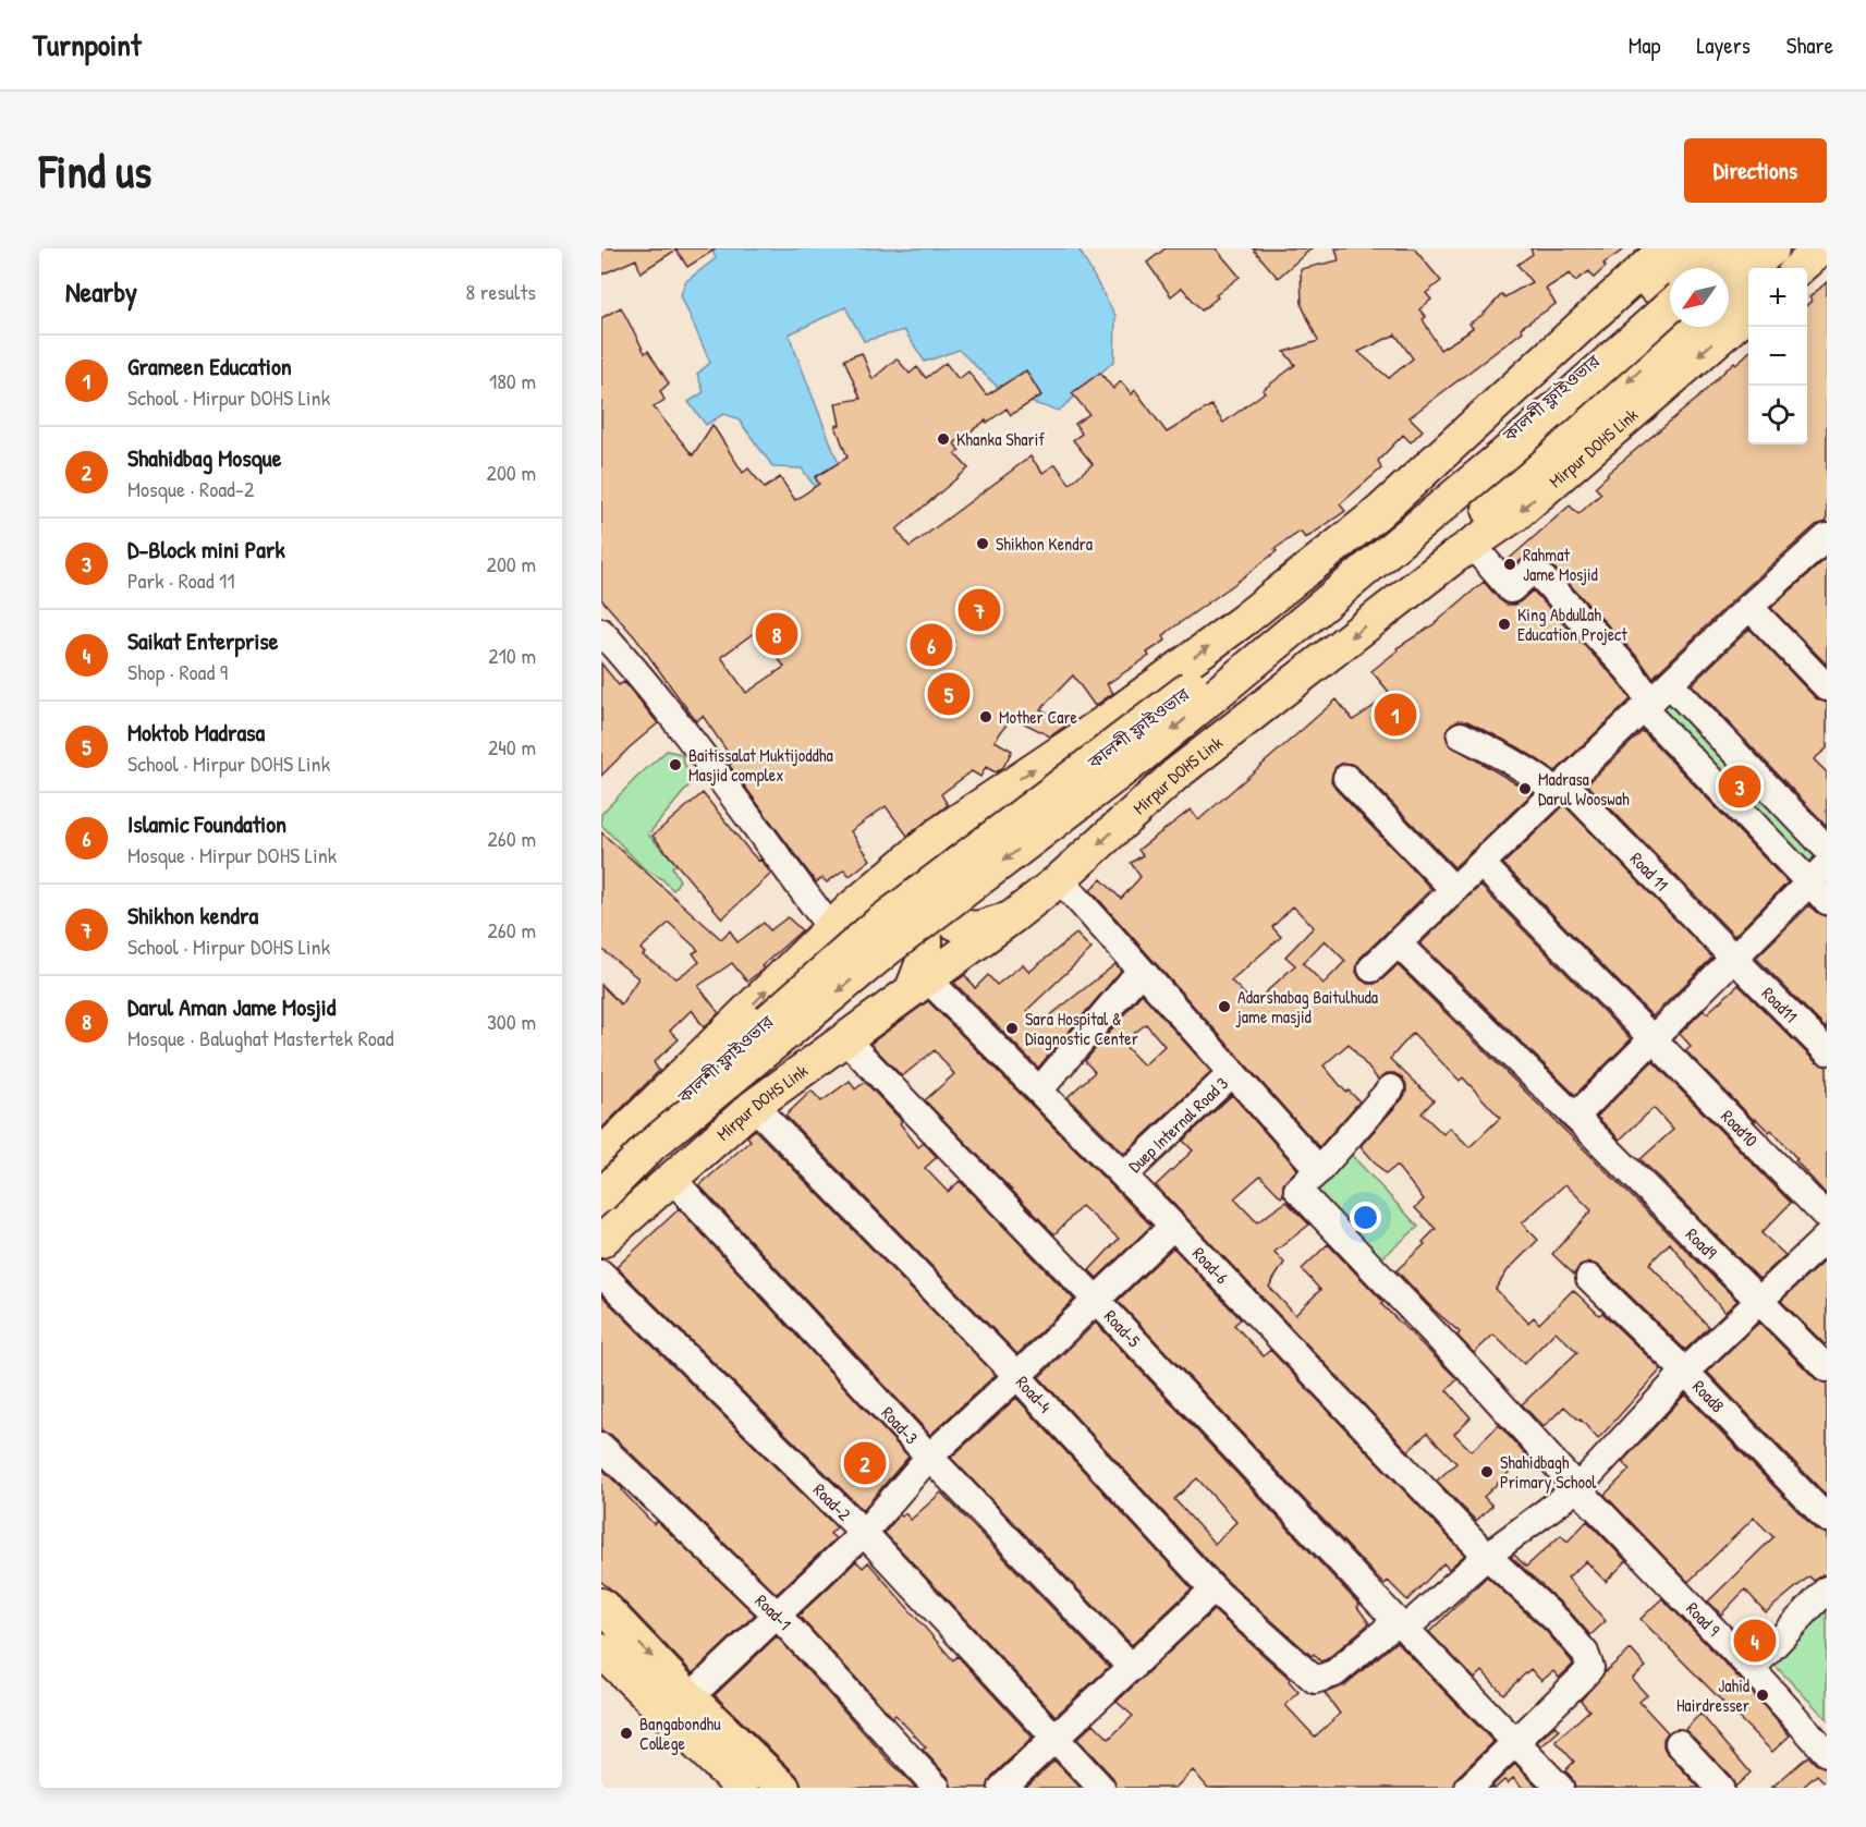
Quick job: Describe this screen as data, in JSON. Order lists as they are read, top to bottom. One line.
{"streets":{"main road":["কালশী ফ্লাইওভার","Mirpur DOHS Link"],"street":["Road 11","Road11","Duep Internal Road 3","Road10","Road9","Road-6","Road-5","Road-4","Road8","Road-3","Road-2","Road-1","Road 9"]},"crossings":[["Mirpur DOHS Link","Road-6"],["Mirpur DOHS Link","Road-5"],["Mirpur DOHS Link","Road-4"],["Mirpur DOHS Link","Road-3"],["Road 11","Road11"],["Duep Internal Road 3","Road-6"],["Road-6","Road-5"],["Road-5","Road-4"]],"places":["Khanka Sharif","Shikhon Kendra","Rahmat Jame Mosjid","King Abdullah Education Project","Mother Care","Baitissalat Muktijoddha Masjid complex","Madrasa Darul Wooswah","Adarshabag Baitulhuda jame masjid","Sara Hospital & Diagnostic Center","Shahidbagh Primary School","Jahid Hairdresser","Bangabondhu College"],"north":"bottom left","page":{"header":"Turnpoint","nav":["Map","Layers","Share"],"buttons":"Directions","title":"Find us","heading":["Nearby","8 results"],"map_buttons":["+","−"],"list":[{"mark":"1","name":"Grameen Education","note":"School · Mirpur DOHS Link","value":"180 m"},{"mark":"2","name":"Shahidbag Mosque","note":"Mosque · Road-2","value":"200 m"},{"mark":"3","name":"D-Block mini Park","note":"Park · Road 11","value":"200 m"},{"mark":"4","name":"Saikat Enterprise","note":"Shop · Road 9","value":"210 m"},{"mark":"5","name":"Moktob Madrasa","note":"School · Mirpur DOHS Link","value":"240 m"},{"mark":"6","name":"Islamic Foundation","note":"Mosque · Mirpur DOHS Link","value":"260 m"},{"mark":"7","name":"Shikhon kendra","note":"School · Mirpur DOHS Link","value":"260 m"},{"mark":"8","name":"Darul Aman Jame Mosjid","note":"Mosque · Balughat Mastertek Road","value":"300 m"}],"pins":["7","8","6","5","1","3","2","4"]}}
